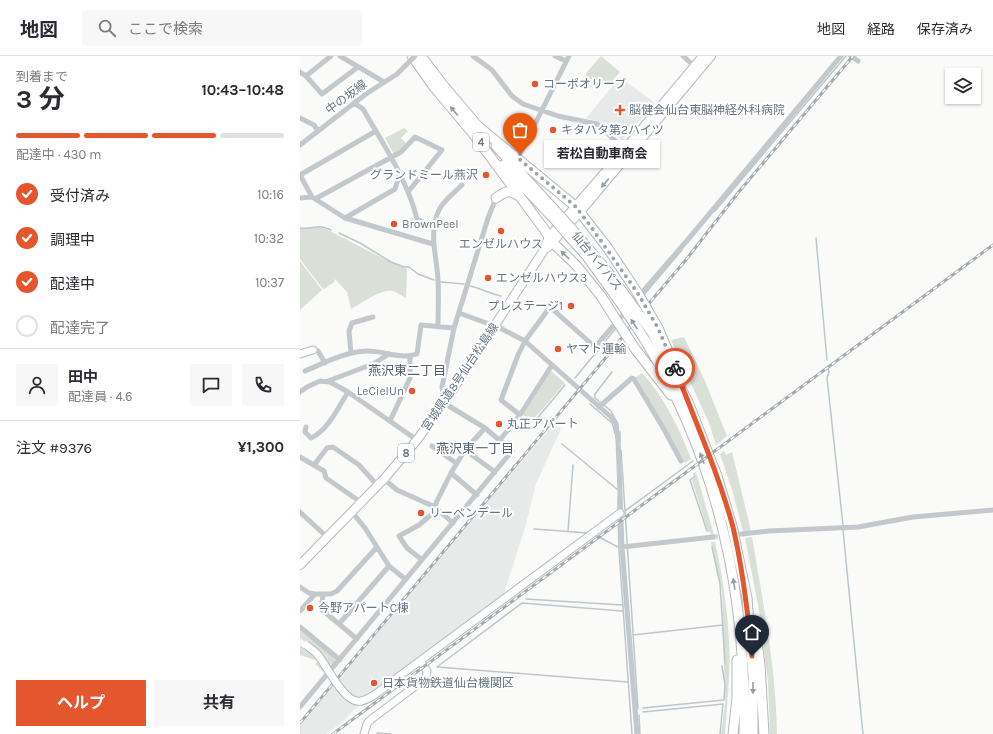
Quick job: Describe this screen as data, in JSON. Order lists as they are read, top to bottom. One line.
{"streets":{"highway":["4","仙台バイパス"],"main road":["宮城県道8号仙台松島線","8"],"street":["中の坂線"]},"crossings":[["中の坂線","仙台バイパス"]],"districts":["燕沢東二丁目","燕沢東一丁目"],"places":{"other":["コーポオリーブ","キタハタ第2ハイツ","若松自動車商会","グランドミール燕沢","BrownPeel","エンゼルハウス","エンゼルハウス3","プレステージ1","ヤマト運輸","LeCielUn","丸正アパート","リーベンデール","今野アパートC棟","日本貨物鉄道仙台機関区"],"health":["脳健会仙台東脳神経外科病院"]},"page":{"header":"地図","search":"ここで検索","nav":["地図","経路","保存済み"],"heading":["3 分","到着まで","10:43–10:48"],"panel":["田中","配達員 · 4.6","注文 #9376","¥1,300"],"bar":"配達中 · 430 m","bubble":"若松自動車商会","list":[["受付済み","10:16"],["調理中","10:32"],["配達中","10:37"],"配達完了"],"buttons":["ヘルプ","共有"]}}
